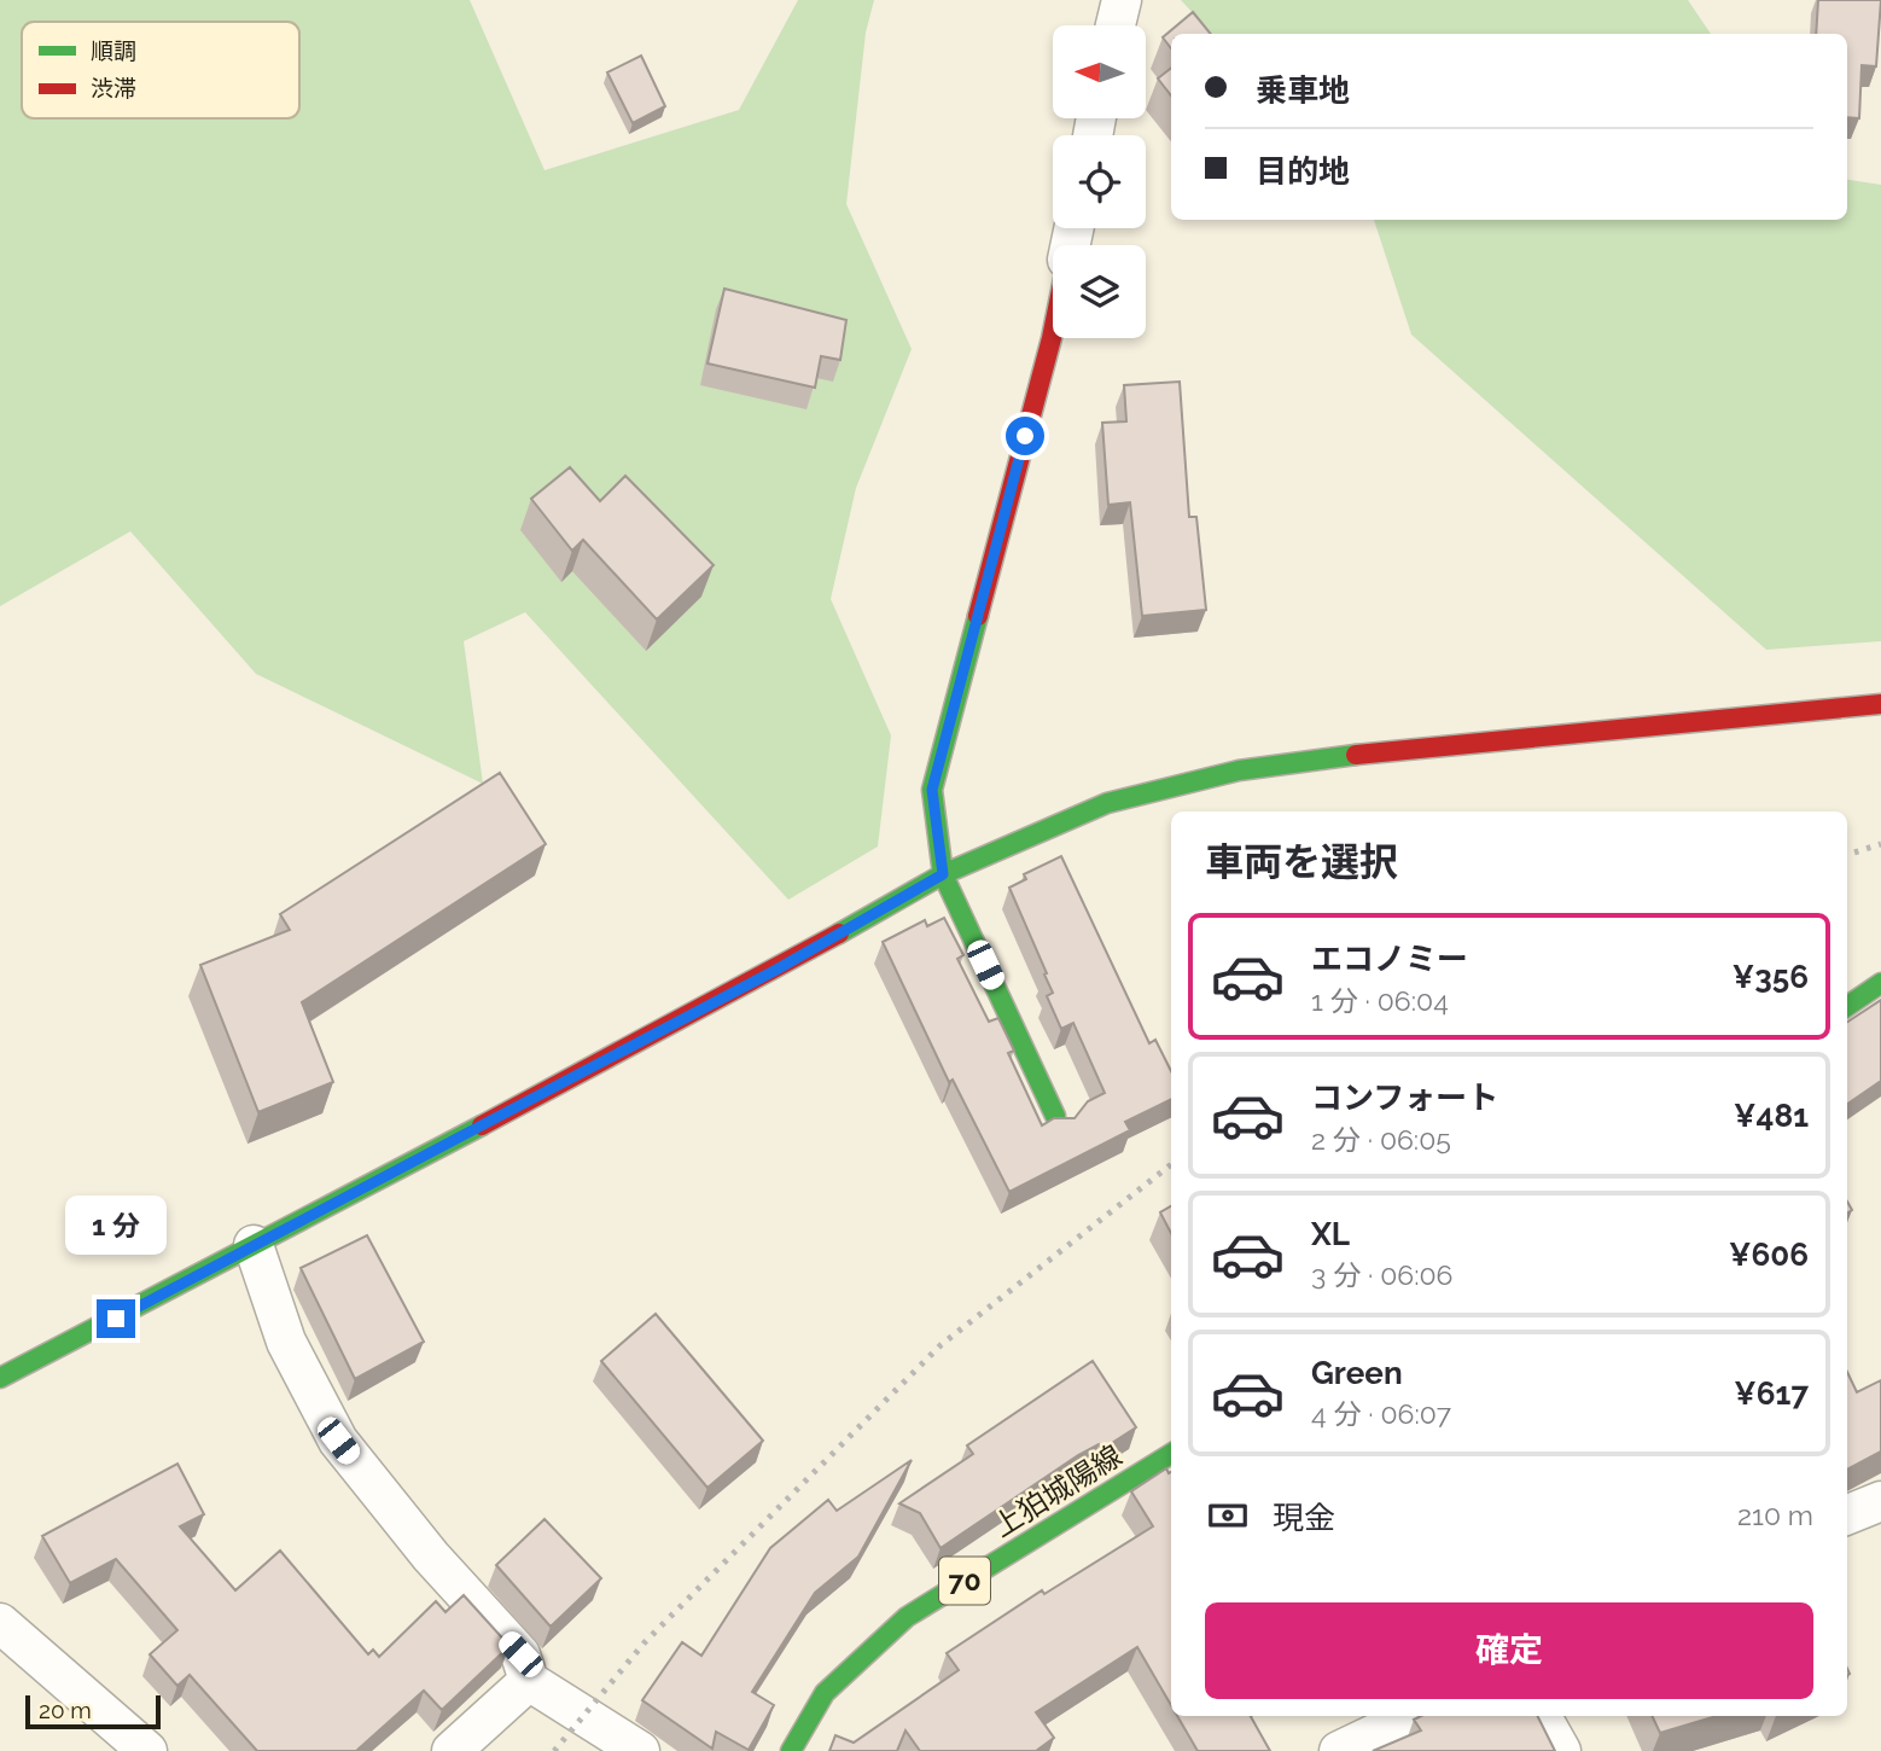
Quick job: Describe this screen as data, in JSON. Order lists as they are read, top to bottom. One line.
{"streets":{"street":["上狛城陽線","70"]},"legend":["順調","渋滞"],"scale_bar":"20 m","north":"left","page":{"banner":["乗車地","目的地"],"heading":"車両を選択","list":[{"name":"エコノミー","note":"1 分 · 06:04","value":"¥356"},{"name":"コンフォート","note":"2 分 · 06:05","value":"¥481"},{"name":"XL","note":"3 分 · 06:06","value":"¥606"},{"name":"Green","note":"4 分 · 06:07","value":"¥617"}],"bubble":"1 分","pay":["現金","210 m"],"buttons":"確定","scale":"20 m"}}
